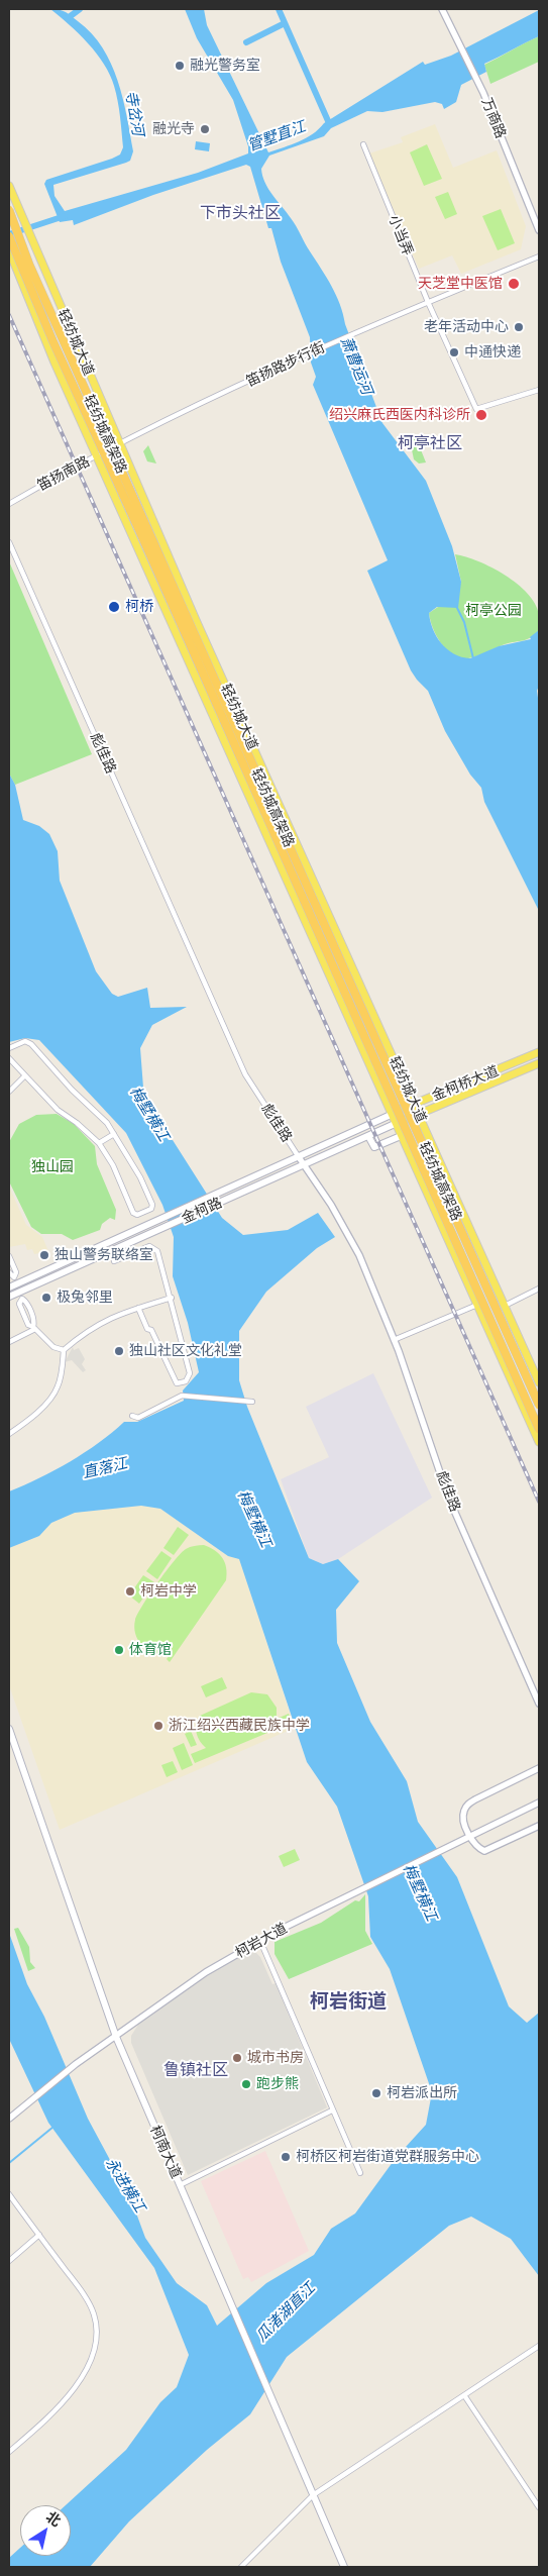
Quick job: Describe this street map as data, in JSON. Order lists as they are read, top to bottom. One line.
{"streets":{"highway":["轻纺城高架路"],"main road":["轻纺城大道","金柯桥大道","金柯路","柯南大道"],"street":["万商路","小当弄","笛扬路步行街","笛扬南路","彪佳路","柯岩大道"]},"crossings":[["小当弄","笛扬路步行街"],["轻纺城大道","笛扬路步行街"],["轻纺城大道","笛扬南路"],["轻纺城大道","金柯桥大道"],["轻纺城大道","金柯路"],["笛扬路步行街","笛扬南路"],["彪佳路","金柯路"],["金柯桥大道","金柯路"],["柯岩大道","柯南大道"]],"districts":["下市头社区","柯亭社区","柯岩街道","鲁镇社区"],"water":["寺岔河","管墅直江","萧曹运河","梅墅横江","直落江","永进横江","瓜渚湖直江"],"parks":["柯亭公园","独山园"],"places":["融光警务室","融光寺","天芝堂中医馆","老年活动中心","中通快递","绍兴麻氏西医内科诊所","柯桥","独山警务联络室","极兔邻里","独山社区文化礼堂","柯岩中学","体育馆","浙江绍兴西藏民族中学","城市书房","跑步熊","柯岩派出所","柯桥区柯岩街道党群服务中心"],"north":"top right"}
